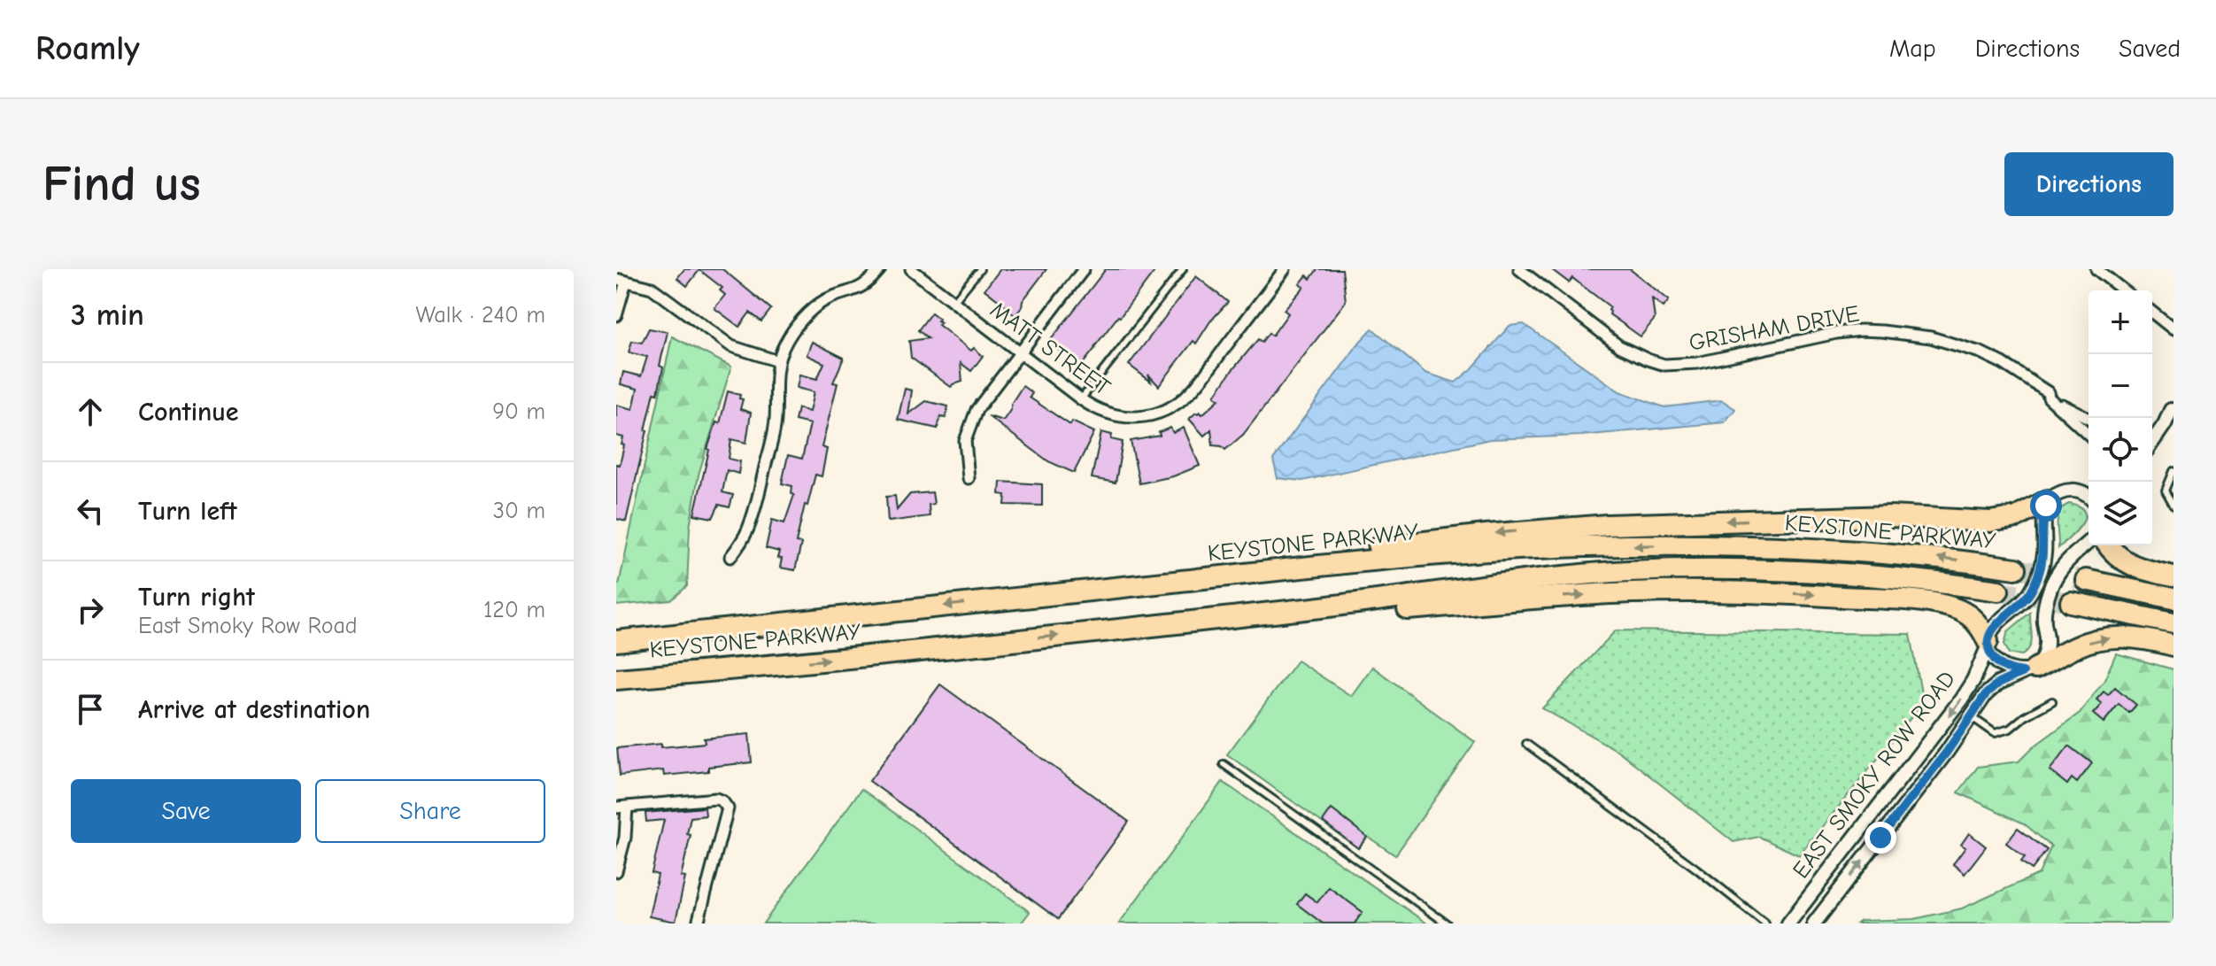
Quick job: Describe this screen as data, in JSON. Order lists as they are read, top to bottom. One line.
{"streets":{"highway":["KEYSTONE PARKWAY"],"street":["GRISHAM DRIVE","MATT STREET","EAST SMOKY ROW ROAD"]},"page":{"header":"Roamly","nav":["Map","Directions","Saved"],"buttons":["Directions",["Save","Share"]],"title":"Find us","heading":["3 min","Walk · 240 m"],"map_buttons":["+","−"],"list":[["Continue","90 m"],["Turn left","30 m"],["Turn right","East Smoky Row Road","120 m"],"Arrive at destination"]}}
